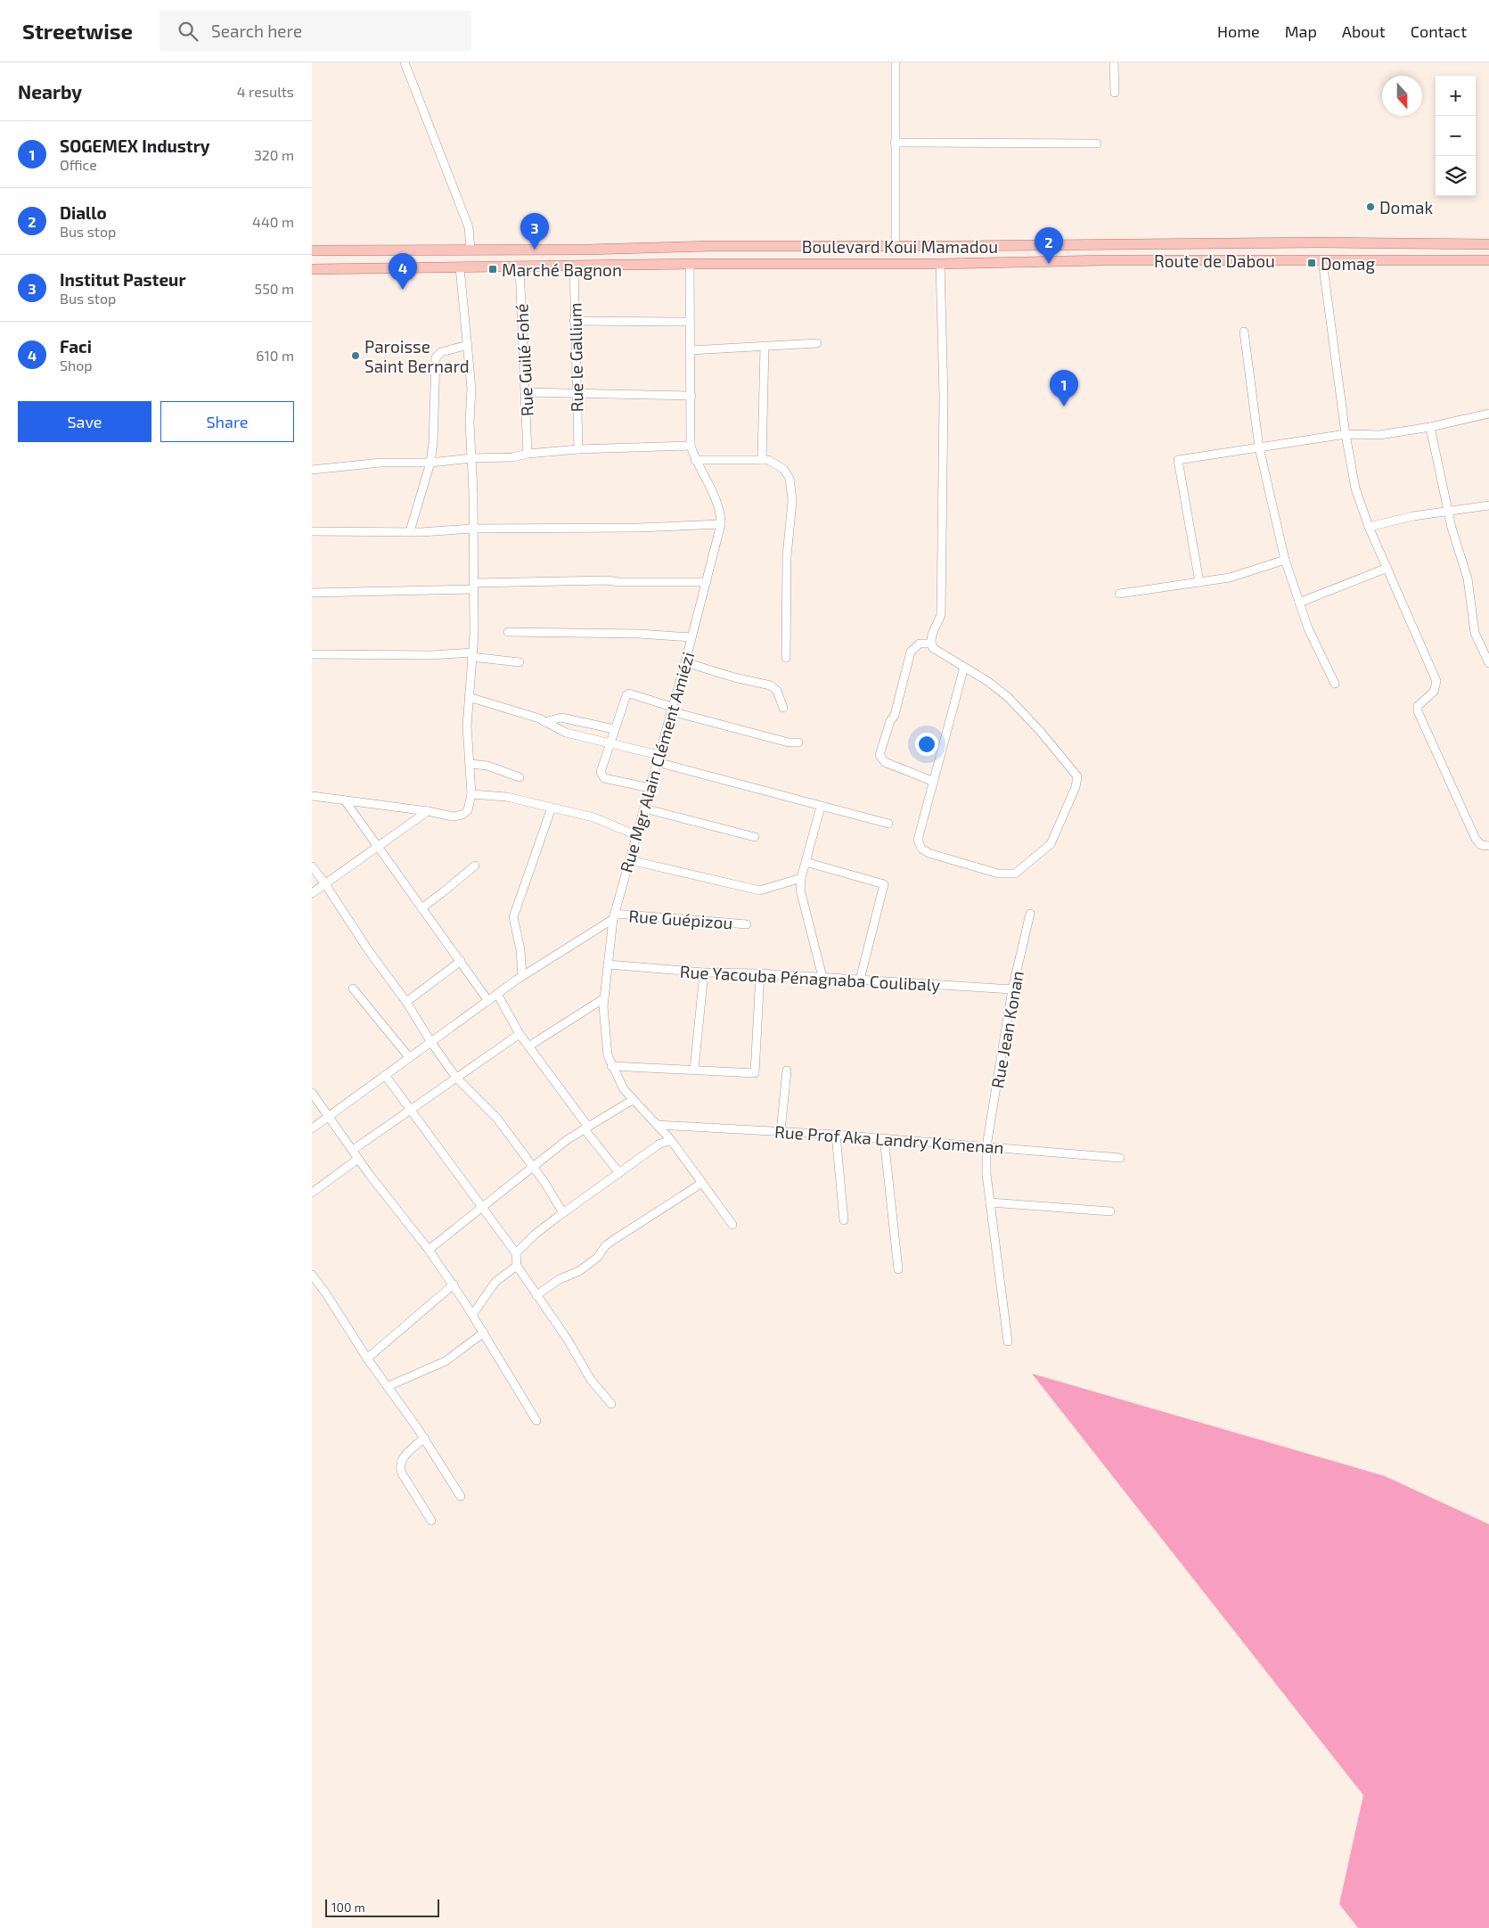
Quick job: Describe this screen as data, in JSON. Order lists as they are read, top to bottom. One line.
{"streets":{"main road":["Boulevard Koui Mamadou","Route de Dabou"],"street":["Rue le Gallium","Rue Guilé Fohé","Rue Mgr Alain Clément Amiézi","Rue Guépizou","Rue Yacouba Pénagnaba Coulibaly","Rue Jean Konan","Rue Prof Aka Landry Komenan"]},"crossings":[["Boulevard Koui Mamadou","Route de Dabou"],["Boulevard Koui Mamadou","Rue le Gallium"],["Boulevard Koui Mamadou","Rue Guilé Fohé"],["Boulevard Koui Mamadou","Rue Mgr Alain Clément Amiézi"],["Rue Mgr Alain Clément Amiézi","Rue Guépizou"],["Rue Mgr Alain Clément Amiézi","Rue Yacouba Pénagnaba Coulibaly"],["Rue Mgr Alain Clément Amiézi","Rue Prof Aka Landry Komenan"],["Rue Yacouba Pénagnaba Coulibaly","Rue Jean Konan"],["Rue Jean Konan","Rue Prof Aka Landry Komenan"]],"places":{"other":["Domak","Paroisse Saint Bernard"],"transit":["Domag","Marché Bagnon"]},"scale_bar":"100 m","north":"bottom","page":{"header":"Streetwise","search":"Search here","nav":["Home","Map","About","Contact"],"heading":["Nearby","4 results"],"map_buttons":["+","−"],"list":[{"mark":"1","name":"SOGEMEX Industry","note":"Office","value":"320 m"},{"mark":"2","name":"Diallo","note":"Bus stop","value":"440 m"},{"mark":"3","name":"Institut Pasteur","note":"Bus stop","value":"550 m"},{"mark":"4","name":"Faci","note":"Shop","value":"610 m"}],"pins":["3","2","4","1"],"buttons":["Save","Share"],"scale":"100 m"}}
